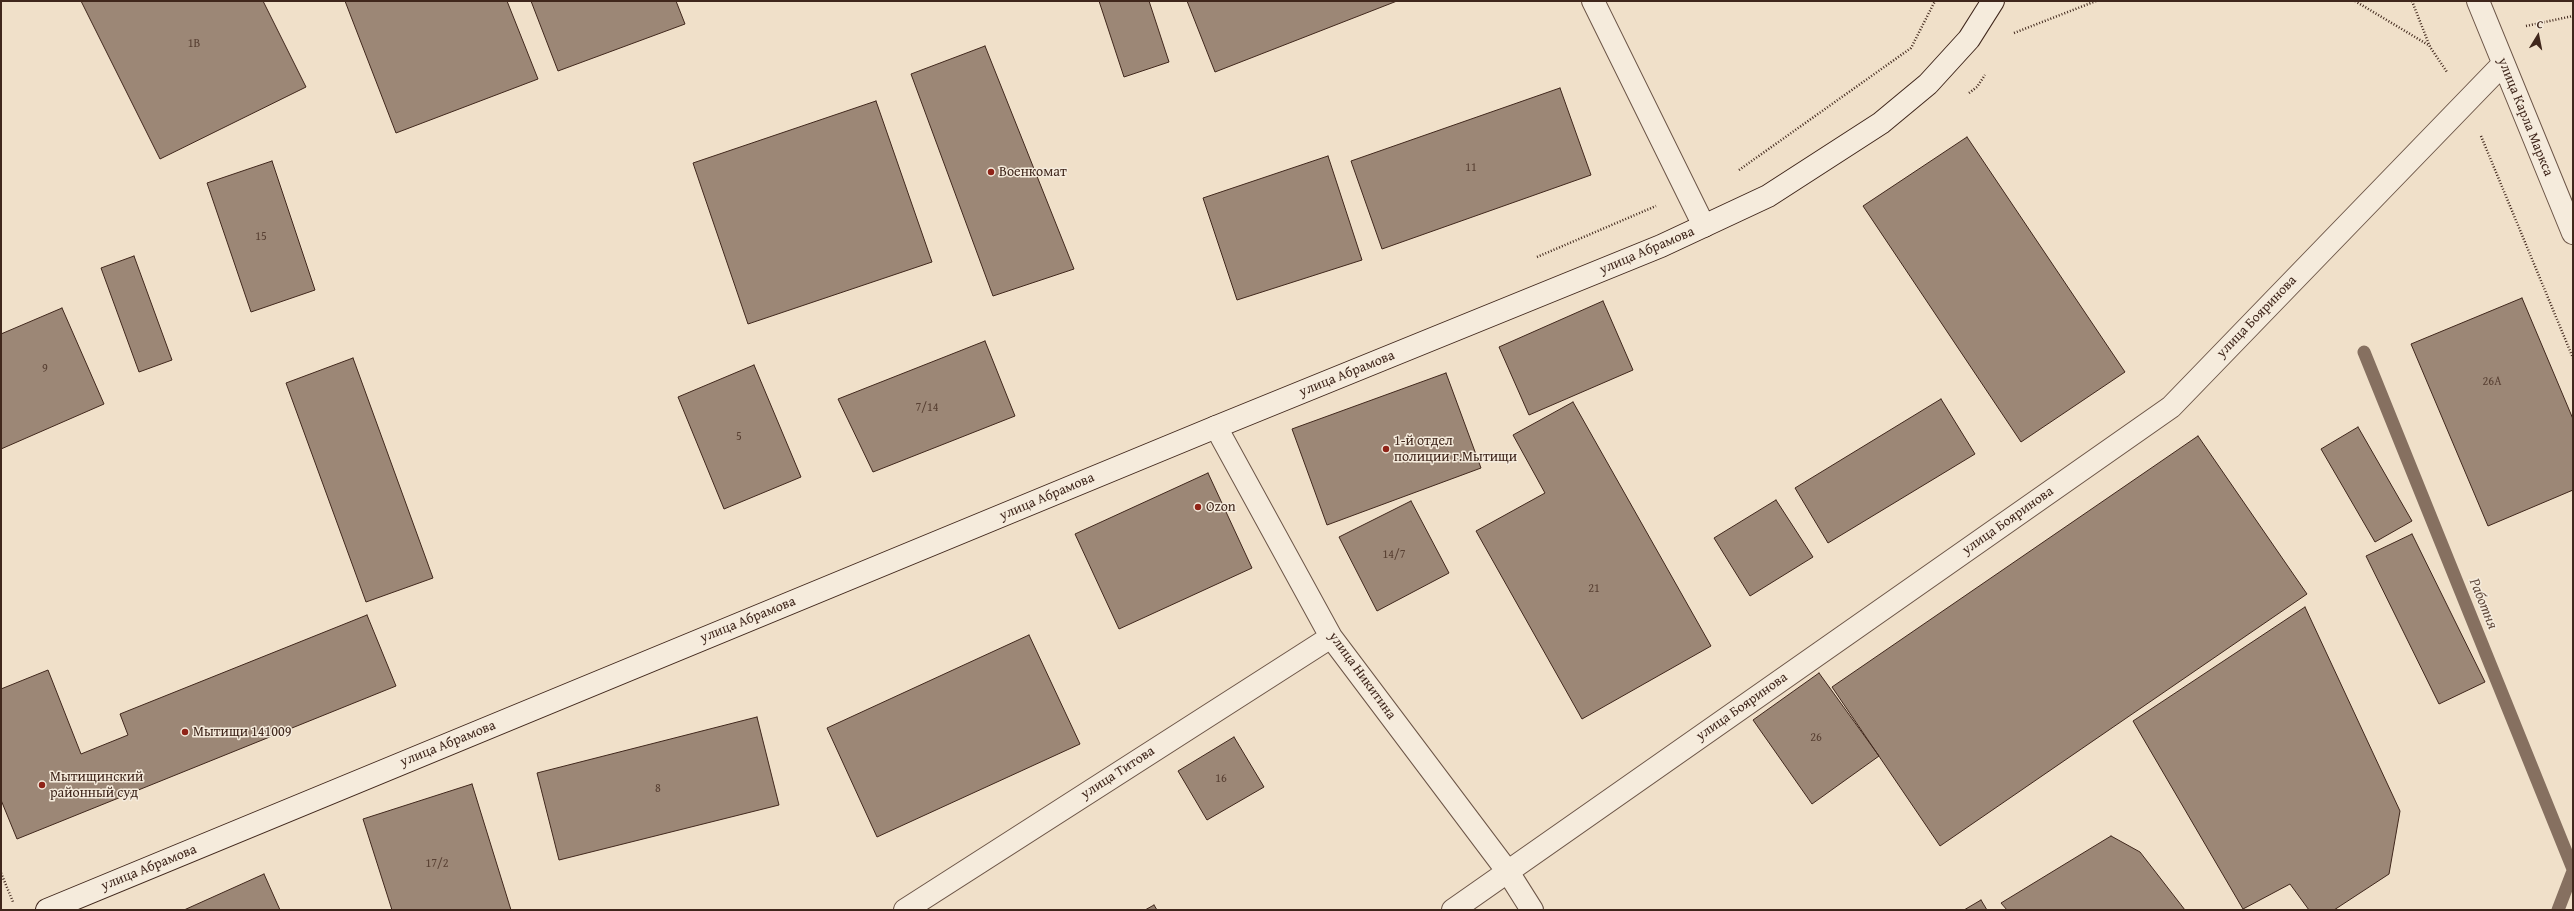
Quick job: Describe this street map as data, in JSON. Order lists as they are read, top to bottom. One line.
{"streets":{"street":["улица Карла Маркса","улица Абрамова","улица Бояринова","улица Никитина","улица Титова"]},"crossings":[["улица Карла Маркса","улица Бояринова"],["улица Абрамова","улица Никитина"],["улица Бояринова","улица Никитина"],["улица Никитина","улица Титова"]],"water":["Работня"],"places":["Военкомат","1-й отдел полиции г.Мытищи","Ozon","Мытищи 141009","Мытищинский районный суд"],"house_numbers":["1В","11","15","9","26А","7/14","5","14/7","21","26","16","8","17/2"],"north":"top"}
